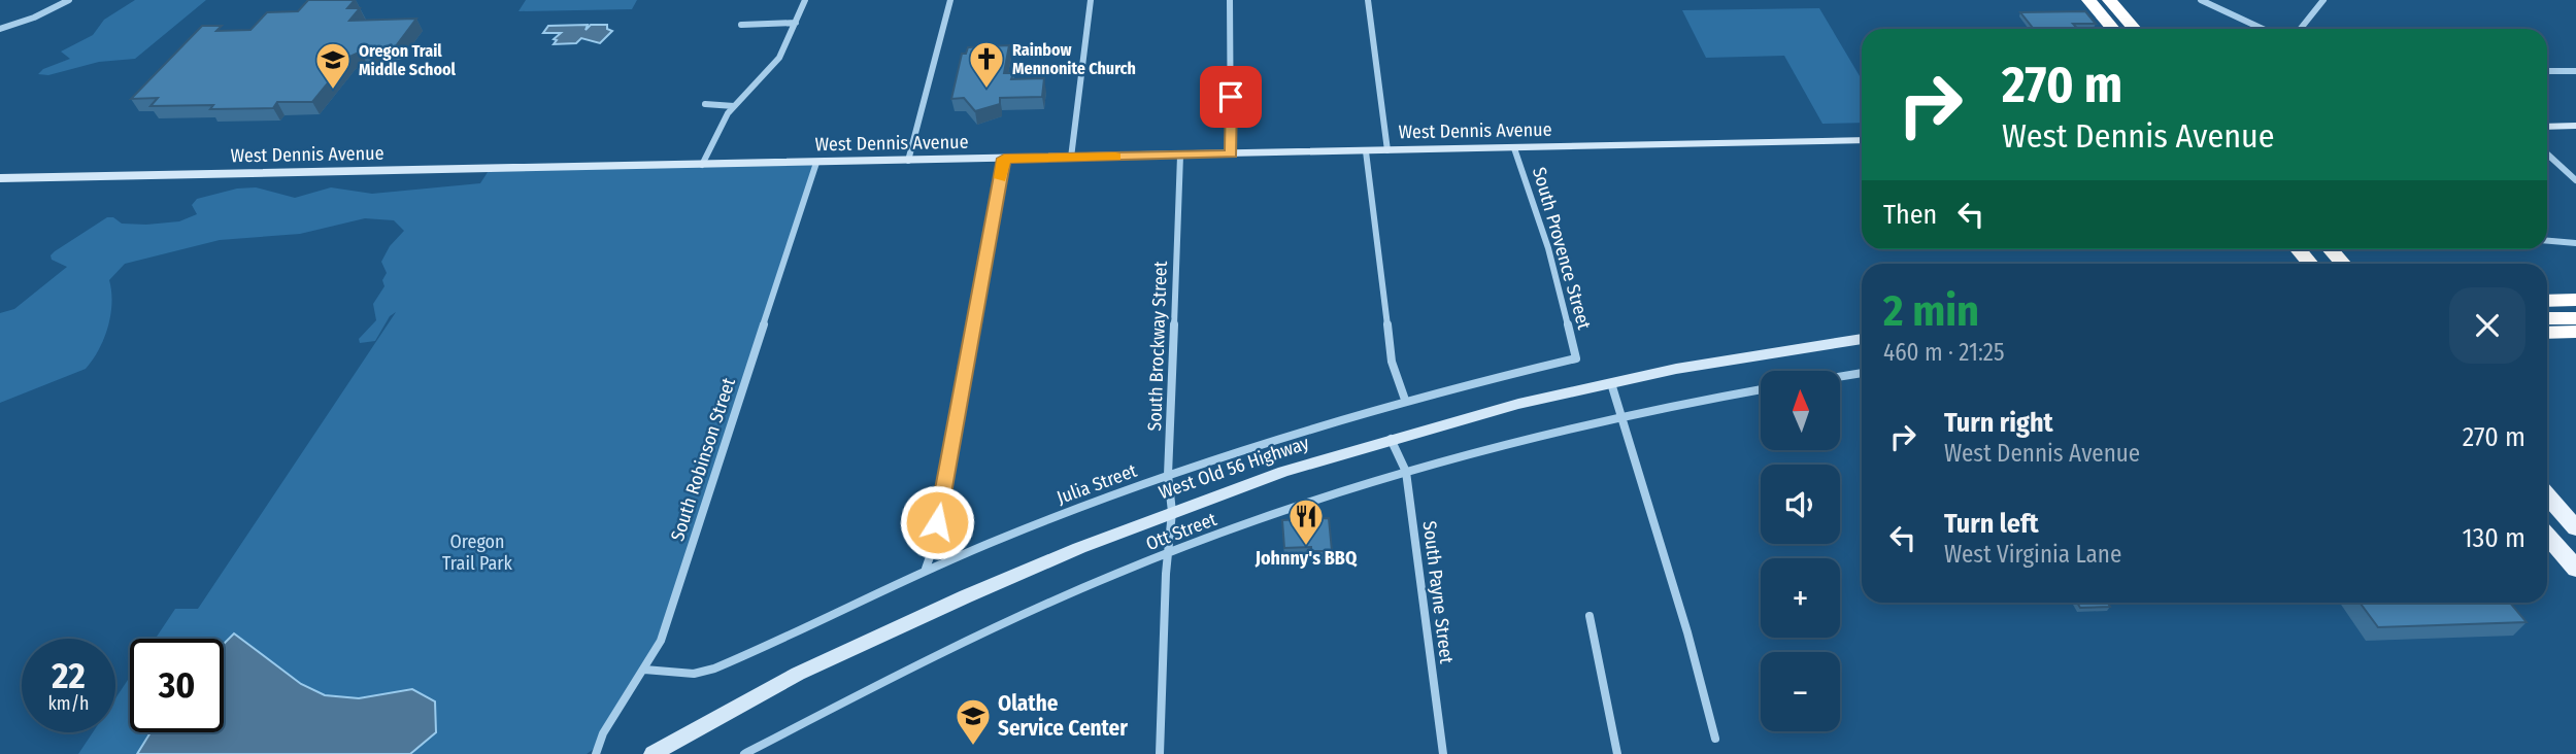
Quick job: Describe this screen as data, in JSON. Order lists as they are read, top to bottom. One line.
{"streets":{"street":["West Dennis Avenue","South Provence Street","South Brockway Street","South Robinson Street","West Old 56 Highway","Julia Street","Ott Street","South Payne Street"]},"crossings":[["West Dennis Avenue","South Provence Street"],["West Dennis Avenue","South Brockway Street"],["West Dennis Avenue","South Robinson Street"],["South Provence Street","Julia Street"],["South Brockway Street","West Old 56 Highway"],["South Brockway Street","Julia Street"],["South Brockway Street","Ott Street"],["South Robinson Street","Julia Street"],["West Old 56 Highway","South Payne Street"],["Ott Street","South Payne Street"]],"parks":["Oregon Trail Park"],"places":{"church":["Rainbow Mennonite Church"],"school or university":["Oregon Trail Middle School","Olathe Service Center"],"restaurant":["Johnny's BBQ"]},"north":"top","page":{"turn":["270 m","West Dennis Avenue"],"then":"Then","heading":["2 min","460 m · 21:25"],"map_buttons":["+","−"],"list":[{"name":"Turn right","note":"West Dennis Avenue","value":"270 m"},{"name":"Turn left","note":"West Virginia Lane","value":"130 m"}],"speed":"22 km/h","limit":"30"}}
